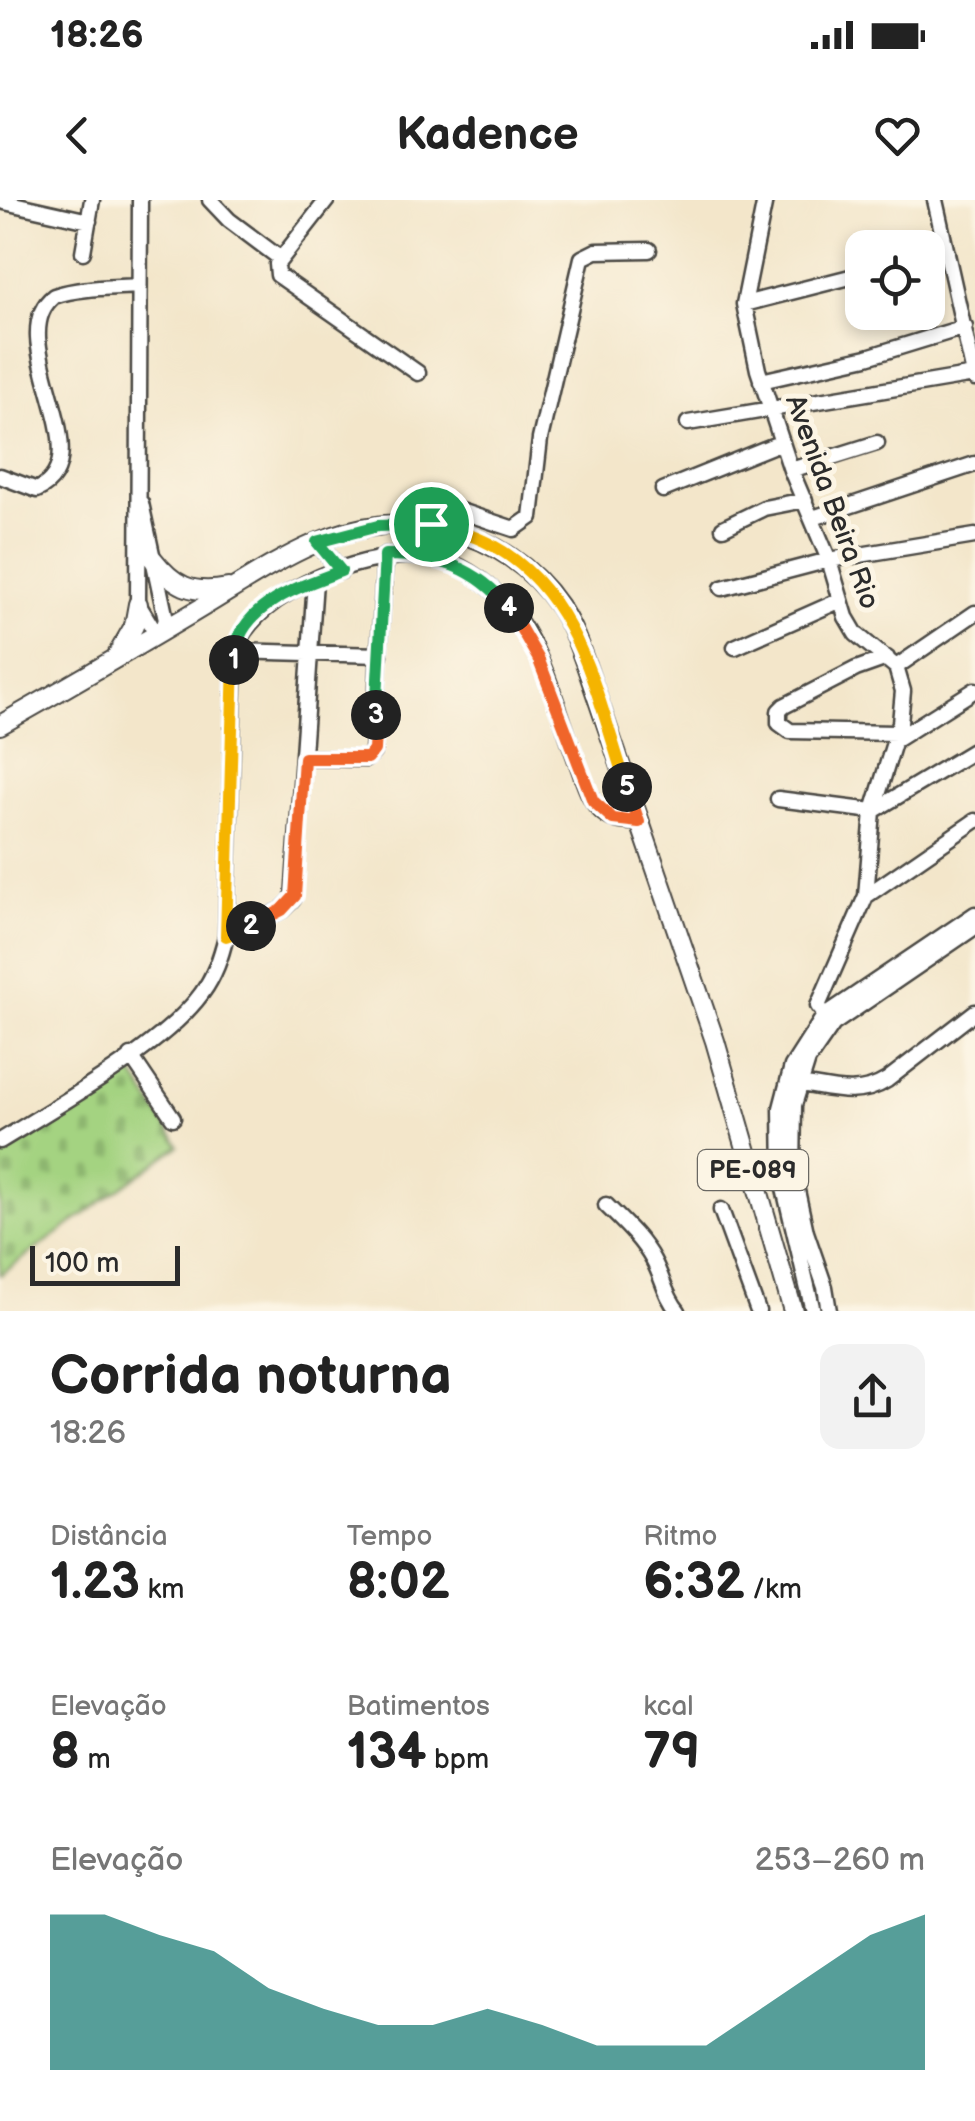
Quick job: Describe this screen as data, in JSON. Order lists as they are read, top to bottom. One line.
{"streets":{"main road":["PE-089"],"street":["Avenida Beira Rio"]},"scale_bar":"100 m","page":{"status":"18:26","header":"Kadence","pins":["4","1","3","5","2"],"scale":"100 m","heading":["Corrida noturna","18:26"],"stats":[["Distância","1.23 km"],["Tempo","8:02"],["Ritmo","6:32 /km"],["Elevação","8 m"],["Batimentos","134 bpm"],["kcal","79"]],"chart":["Elevação","253–260 m"]}}
